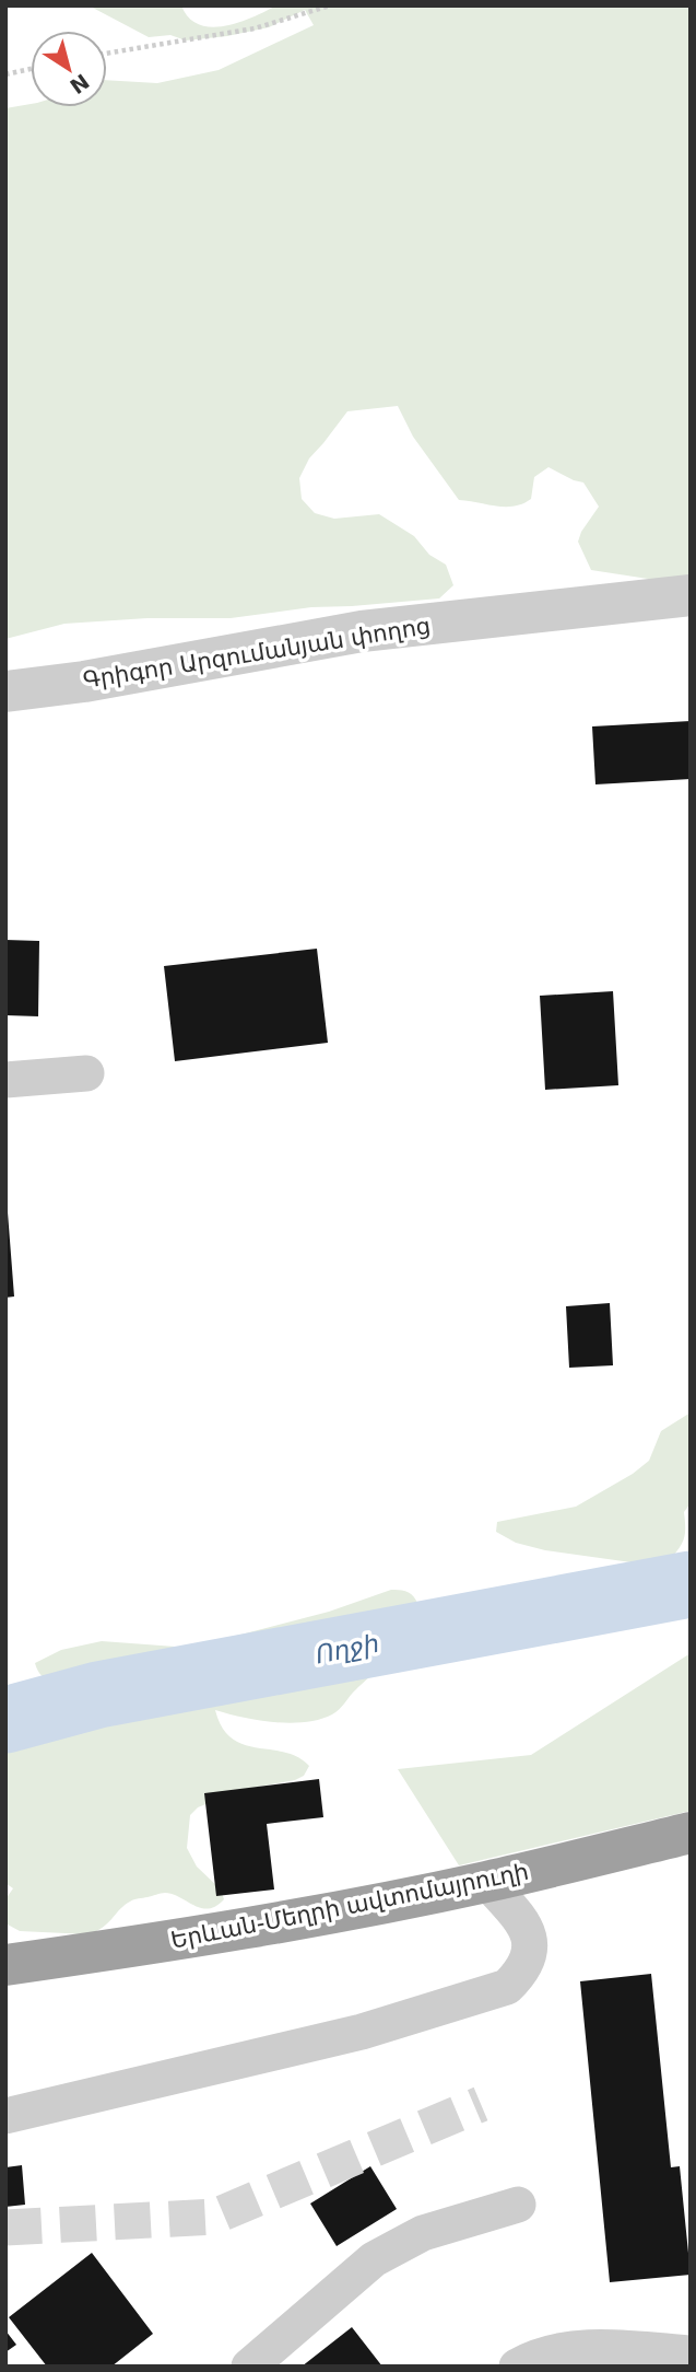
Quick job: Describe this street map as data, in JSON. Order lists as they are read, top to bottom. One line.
{"streets":{"highway":["Երևան-Մեղրի ավտոմայրուղի"],"street":["Գրիգոր Արզումանյան փողոց"]},"water":["Ողջի"],"north":"bottom right"}
